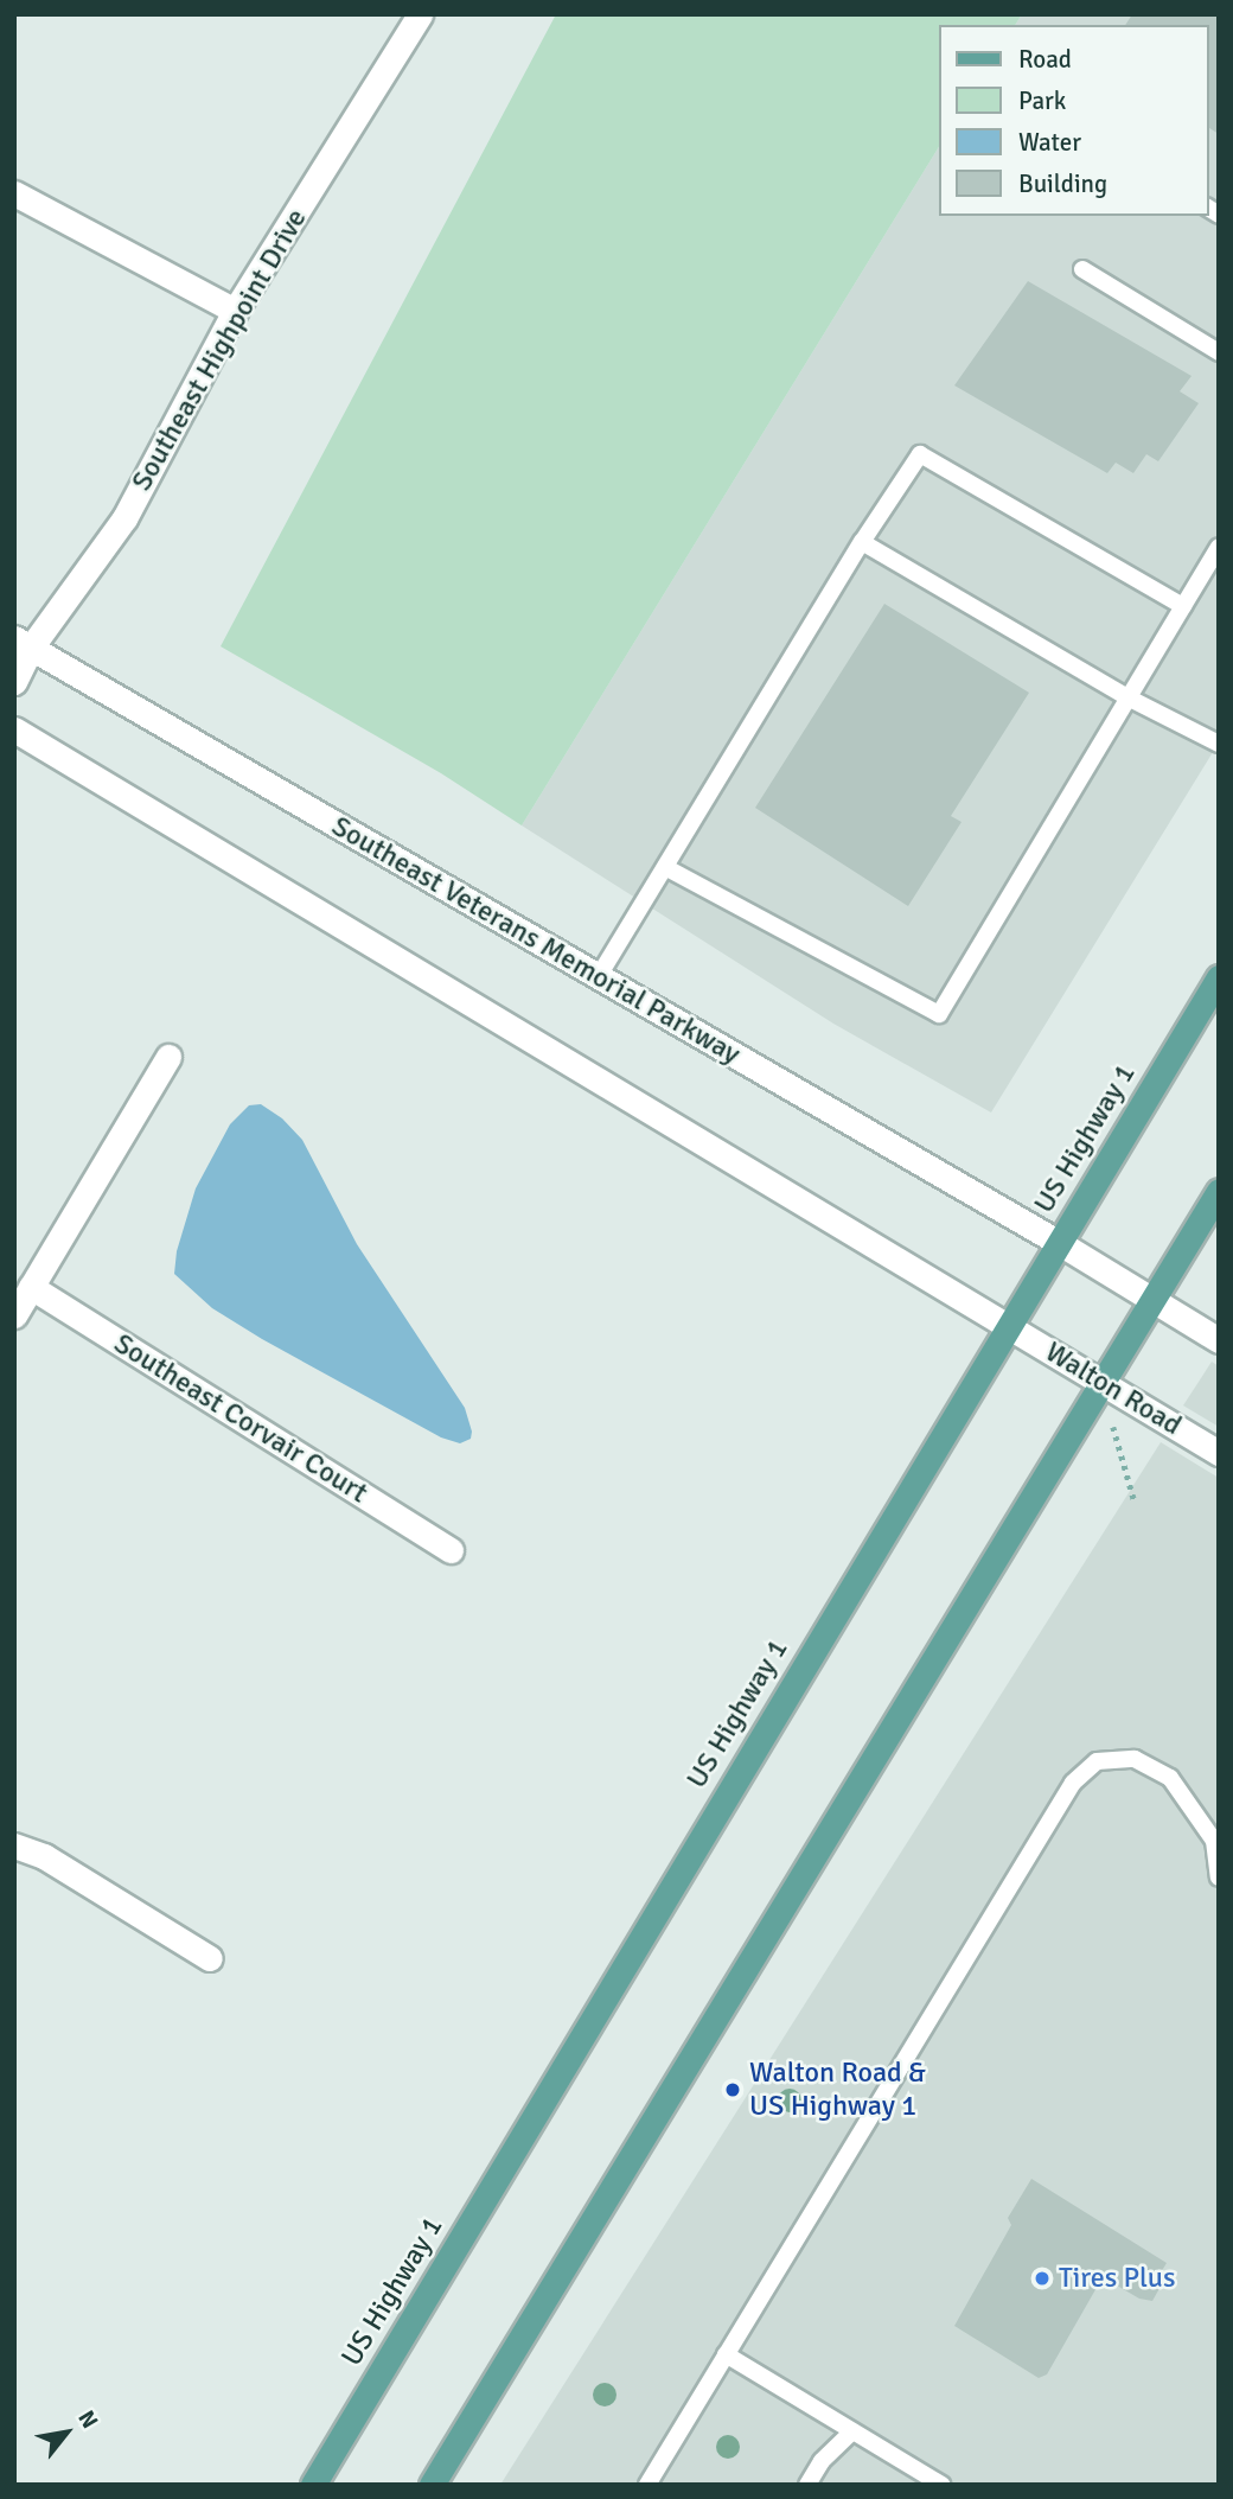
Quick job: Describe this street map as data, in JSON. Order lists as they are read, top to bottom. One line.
{"streets":{"main road":["Southeast Highpoint Drive","Southeast Veterans Memorial Parkway","US Highway 1","Walton Road","Southeast Corvair Court"]},"crossings":[["Southeast Highpoint Drive","Southeast Veterans Memorial Parkway"],["Southeast Veterans Memorial Parkway","US Highway 1"],["US Highway 1","Walton Road"]],"places":["Walton Road & US Highway 1","Tires Plus"],"legend":["Road","Park","Water","Building"],"north":"top right"}
